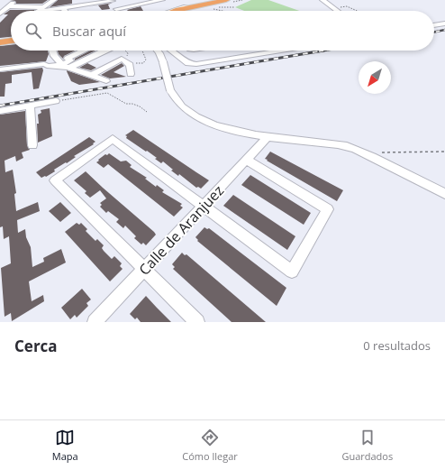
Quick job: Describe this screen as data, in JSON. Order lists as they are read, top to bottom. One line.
{"streets":{"street":["Calle de Aranjuez"]},"north":"bottom left","page":{"search":"Buscar aquí","heading":["Cerca","0 resultados"],"nav":["Mapa","Cómo llegar","Guardados"]}}
